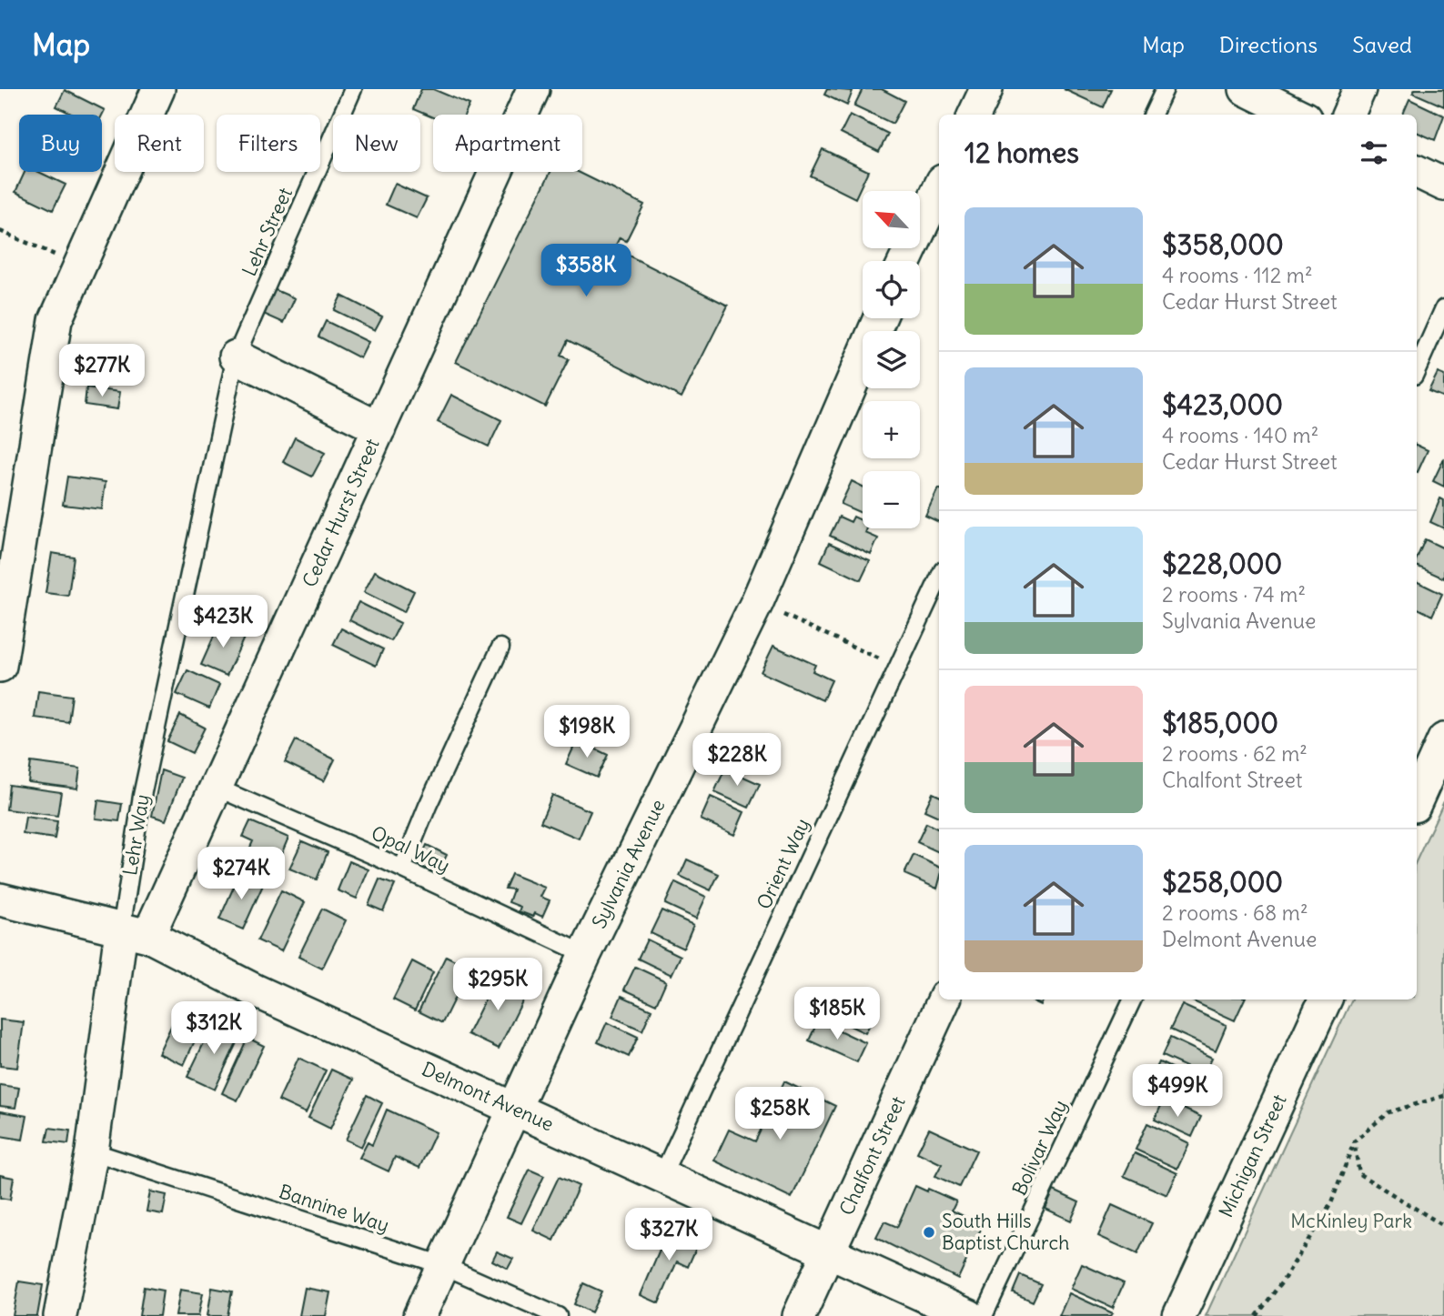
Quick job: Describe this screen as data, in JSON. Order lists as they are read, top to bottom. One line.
{"streets":{"street":["Cedar Hurst Street","Lehr Way","Sylvania Avenue","Delmont Avenue","Chalfont Street","Michigan Street"],"lane":["Lehr Street","Opal Way","Orient Way","Bolivar Way","Bannine Way"]},"crossings":[["Lehr Street","Lehr Way"],["Cedar Hurst Street","Lehr Way"],["Cedar Hurst Street","Opal Way"],["Cedar Hurst Street","Delmont Avenue"],["Lehr Way","Delmont Avenue"],["Lehr Way","Bannine Way"],["Opal Way","Sylvania Avenue"],["Sylvania Avenue","Delmont Avenue"],["Sylvania Avenue","Bannine Way"],["Orient Way","Delmont Avenue"],["Delmont Avenue","Chalfont Street"]],"parks":["McKinley Park"],"places":["South Hills Baptist Church"],"north":"top left","page":{"header":"Map","nav":["Map","Directions","Saved"],"chip":["Buy","Rent","Filters","New","Apartment"],"heading":"12 homes","map_buttons":["+","−"],"list":[{"name":"$358,000","note":"4 rooms · 112 m² · Cedar Hurst Street"},{"name":"$423,000","note":"4 rooms · 140 m² · Cedar Hurst Street"},{"name":"$228,000","note":"2 rooms · 74 m² · Sylvania Avenue"},{"name":"$185,000","note":"2 rooms · 62 m² · Chalfont Street"},{"name":"$258,000","note":"2 rooms · 68 m² · Delmont Avenue"}],"price":["$358K","$277K","$423K","$198K","$228K","$274K","$295K","$185K","$312K","$499K","$258K","$327K"]}}
